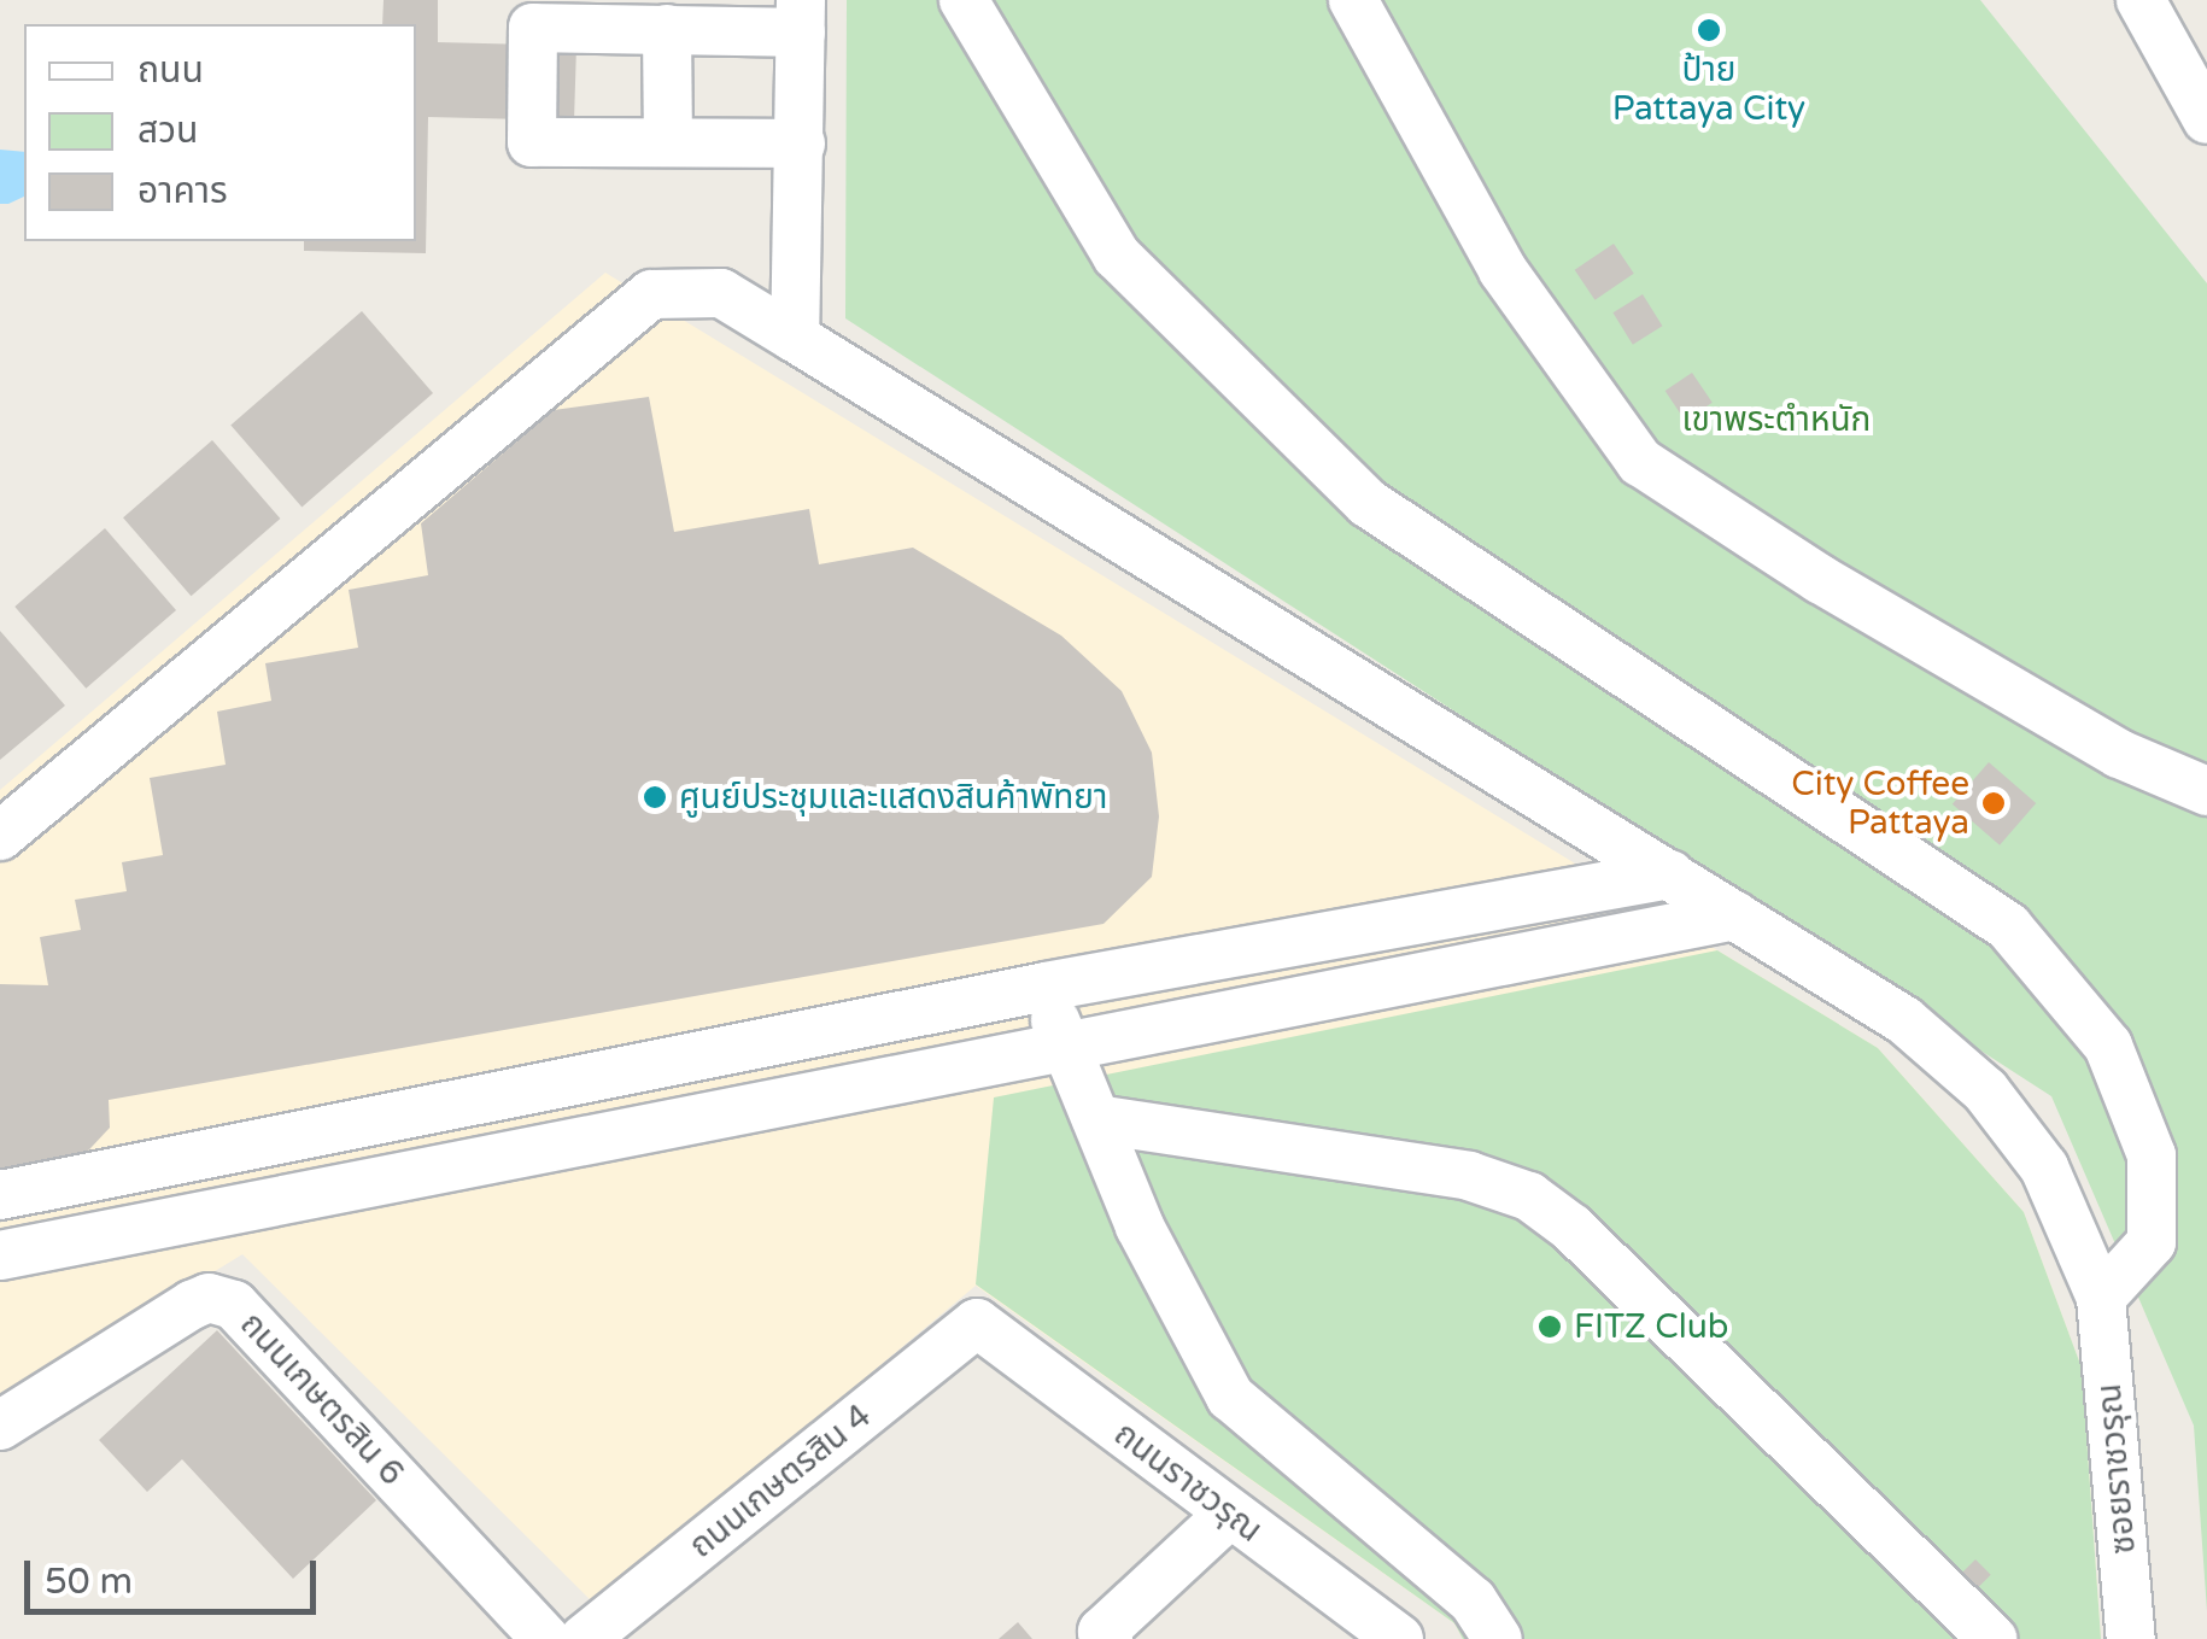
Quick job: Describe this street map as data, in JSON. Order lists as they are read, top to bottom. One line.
{"streets":{"street":["ถนนเกษตรสิน 6","ซอยราชวรุณ","ถนนเกษตรสิน 4","ถนนราชวรุณ"]},"crossings":[["ถนนเกษตรสิน 4","ถนนราชวรุณ"]],"parks":["เขาพระตำหนัก"],"places":["ป้าย Pattaya City","ศูนย์ประชุมและแสดงสินค้าพัทยา","City Coffee Pattaya","FITZ Club"],"legend":["ถนน","สวน","อาคาร"],"scale_bar":"50 m"}
